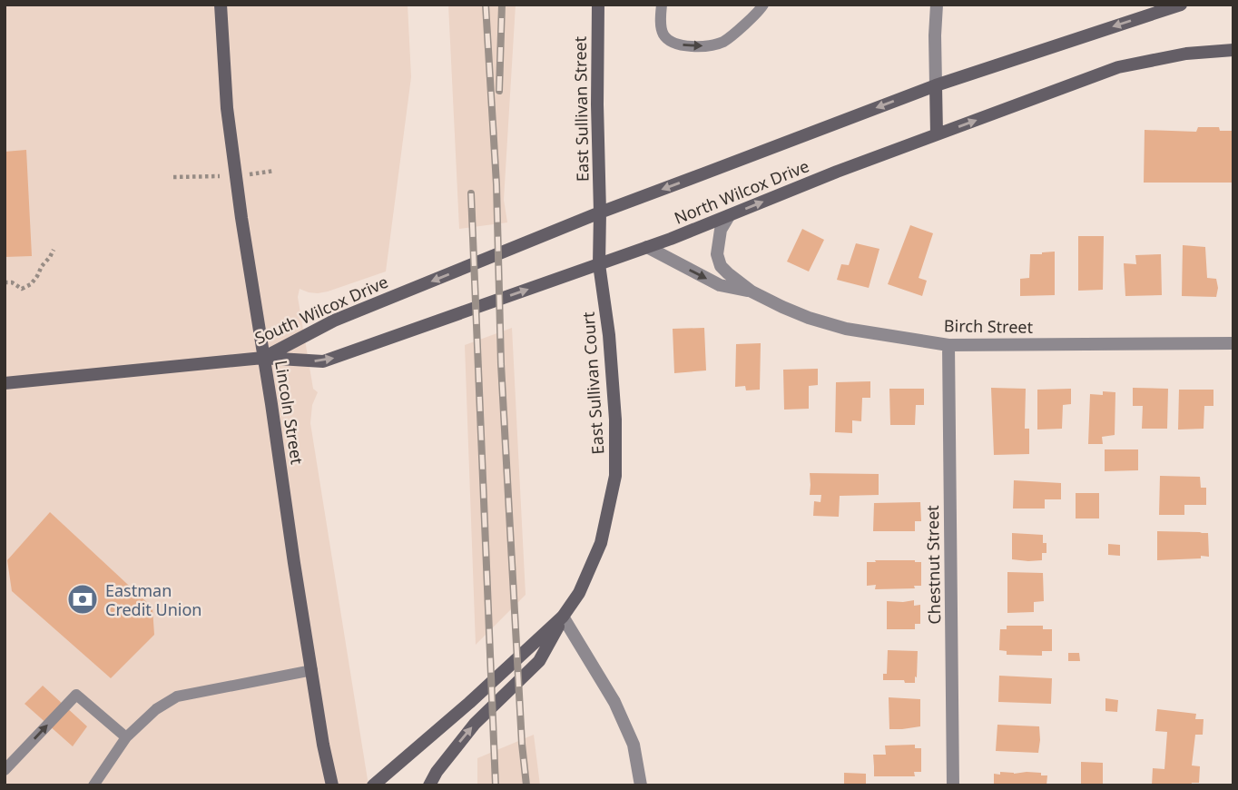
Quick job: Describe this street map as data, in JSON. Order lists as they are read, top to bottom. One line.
{"streets":{"main road":["East Sullivan Street","North Wilcox Drive","South Wilcox Drive","East Sullivan Court","Lincoln Street"],"street":["Birch Street","Chestnut Street"]},"crossings":[["East Sullivan Street","North Wilcox Drive"],["East Sullivan Street","South Wilcox Drive"],["East Sullivan Street","East Sullivan Court"],["North Wilcox Drive","South Wilcox Drive"],["North Wilcox Drive","Birch Street"],["North Wilcox Drive","East Sullivan Court"],["North Wilcox Drive","Lincoln Street"],["South Wilcox Drive","East Sullivan Court"],["South Wilcox Drive","Lincoln Street"],["Birch Street","Chestnut Street"]],"one_way":["South Wilcox Drive"],"places":{"bank":["Eastman Credit Union"]}}
